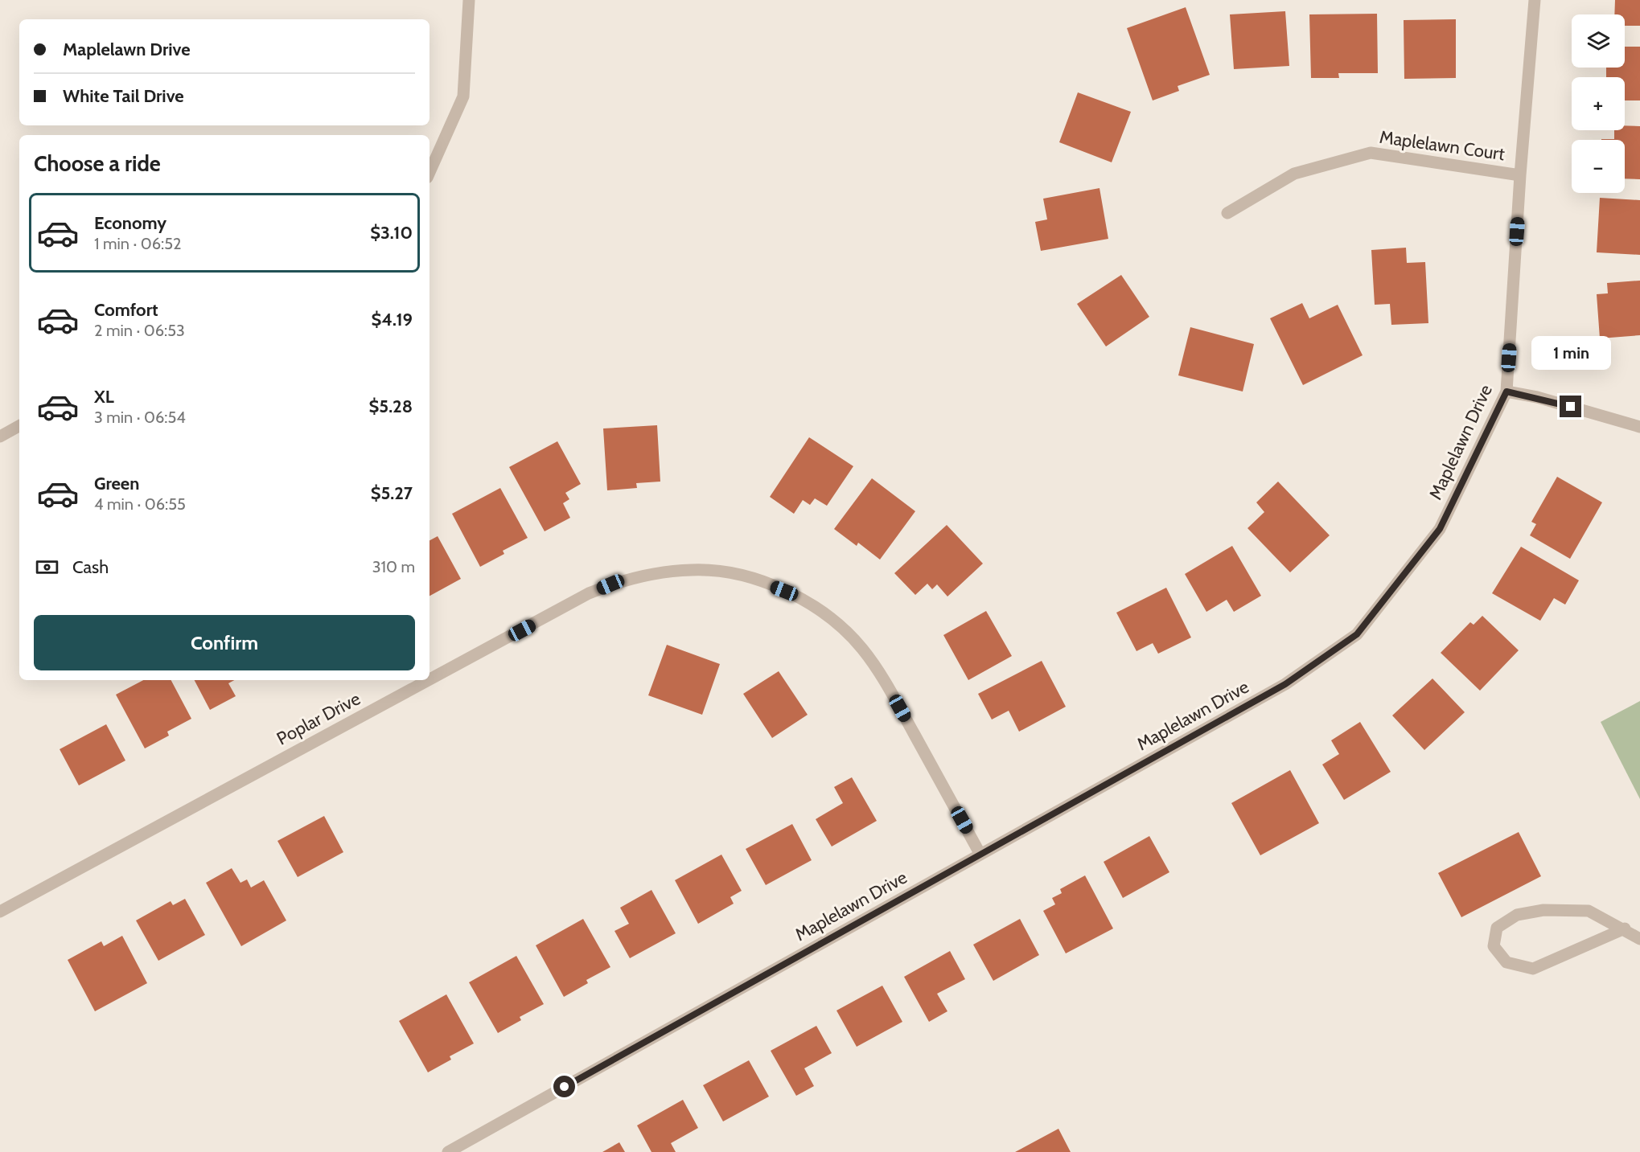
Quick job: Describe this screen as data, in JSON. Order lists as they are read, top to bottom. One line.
{"streets":{"street":["Maplelawn Court","Maplelawn Drive","Poplar Drive"]},"crossings":[["Maplelawn Court","Maplelawn Drive"],["Maplelawn Drive","Poplar Drive"]],"page":{"map_buttons":["+","−"],"banner":["Maplelawn Drive","White Tail Drive"],"heading":"Choose a ride","list":[{"name":"Economy","note":"1 min · 06:52","value":"$3.10"},{"name":"Comfort","note":"2 min · 06:53","value":"$4.19"},{"name":"XL","note":"3 min · 06:54","value":"$5.28"},{"name":"Green","note":"4 min · 06:55","value":"$5.27"}],"bubble":"1 min","pay":["Cash","310 m"],"buttons":"Confirm"}}
